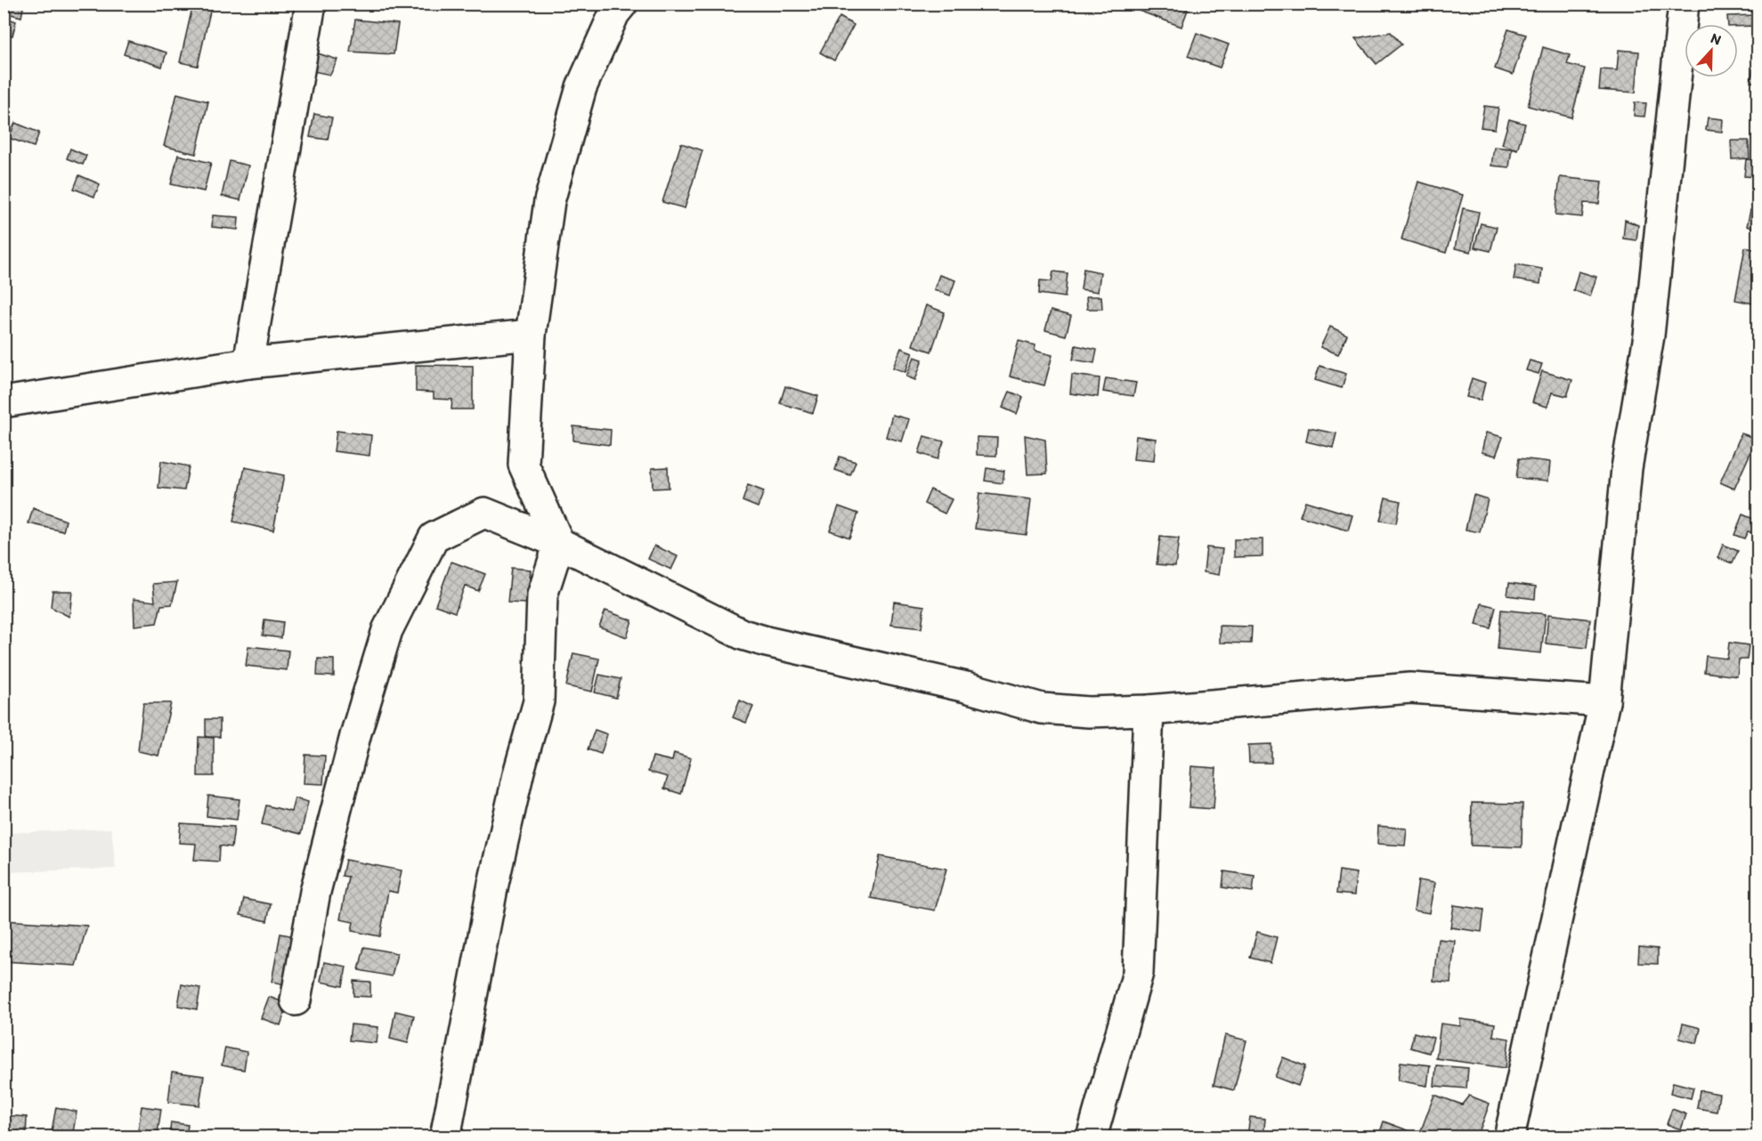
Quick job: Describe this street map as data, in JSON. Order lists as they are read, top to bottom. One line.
{"north":"top"}
